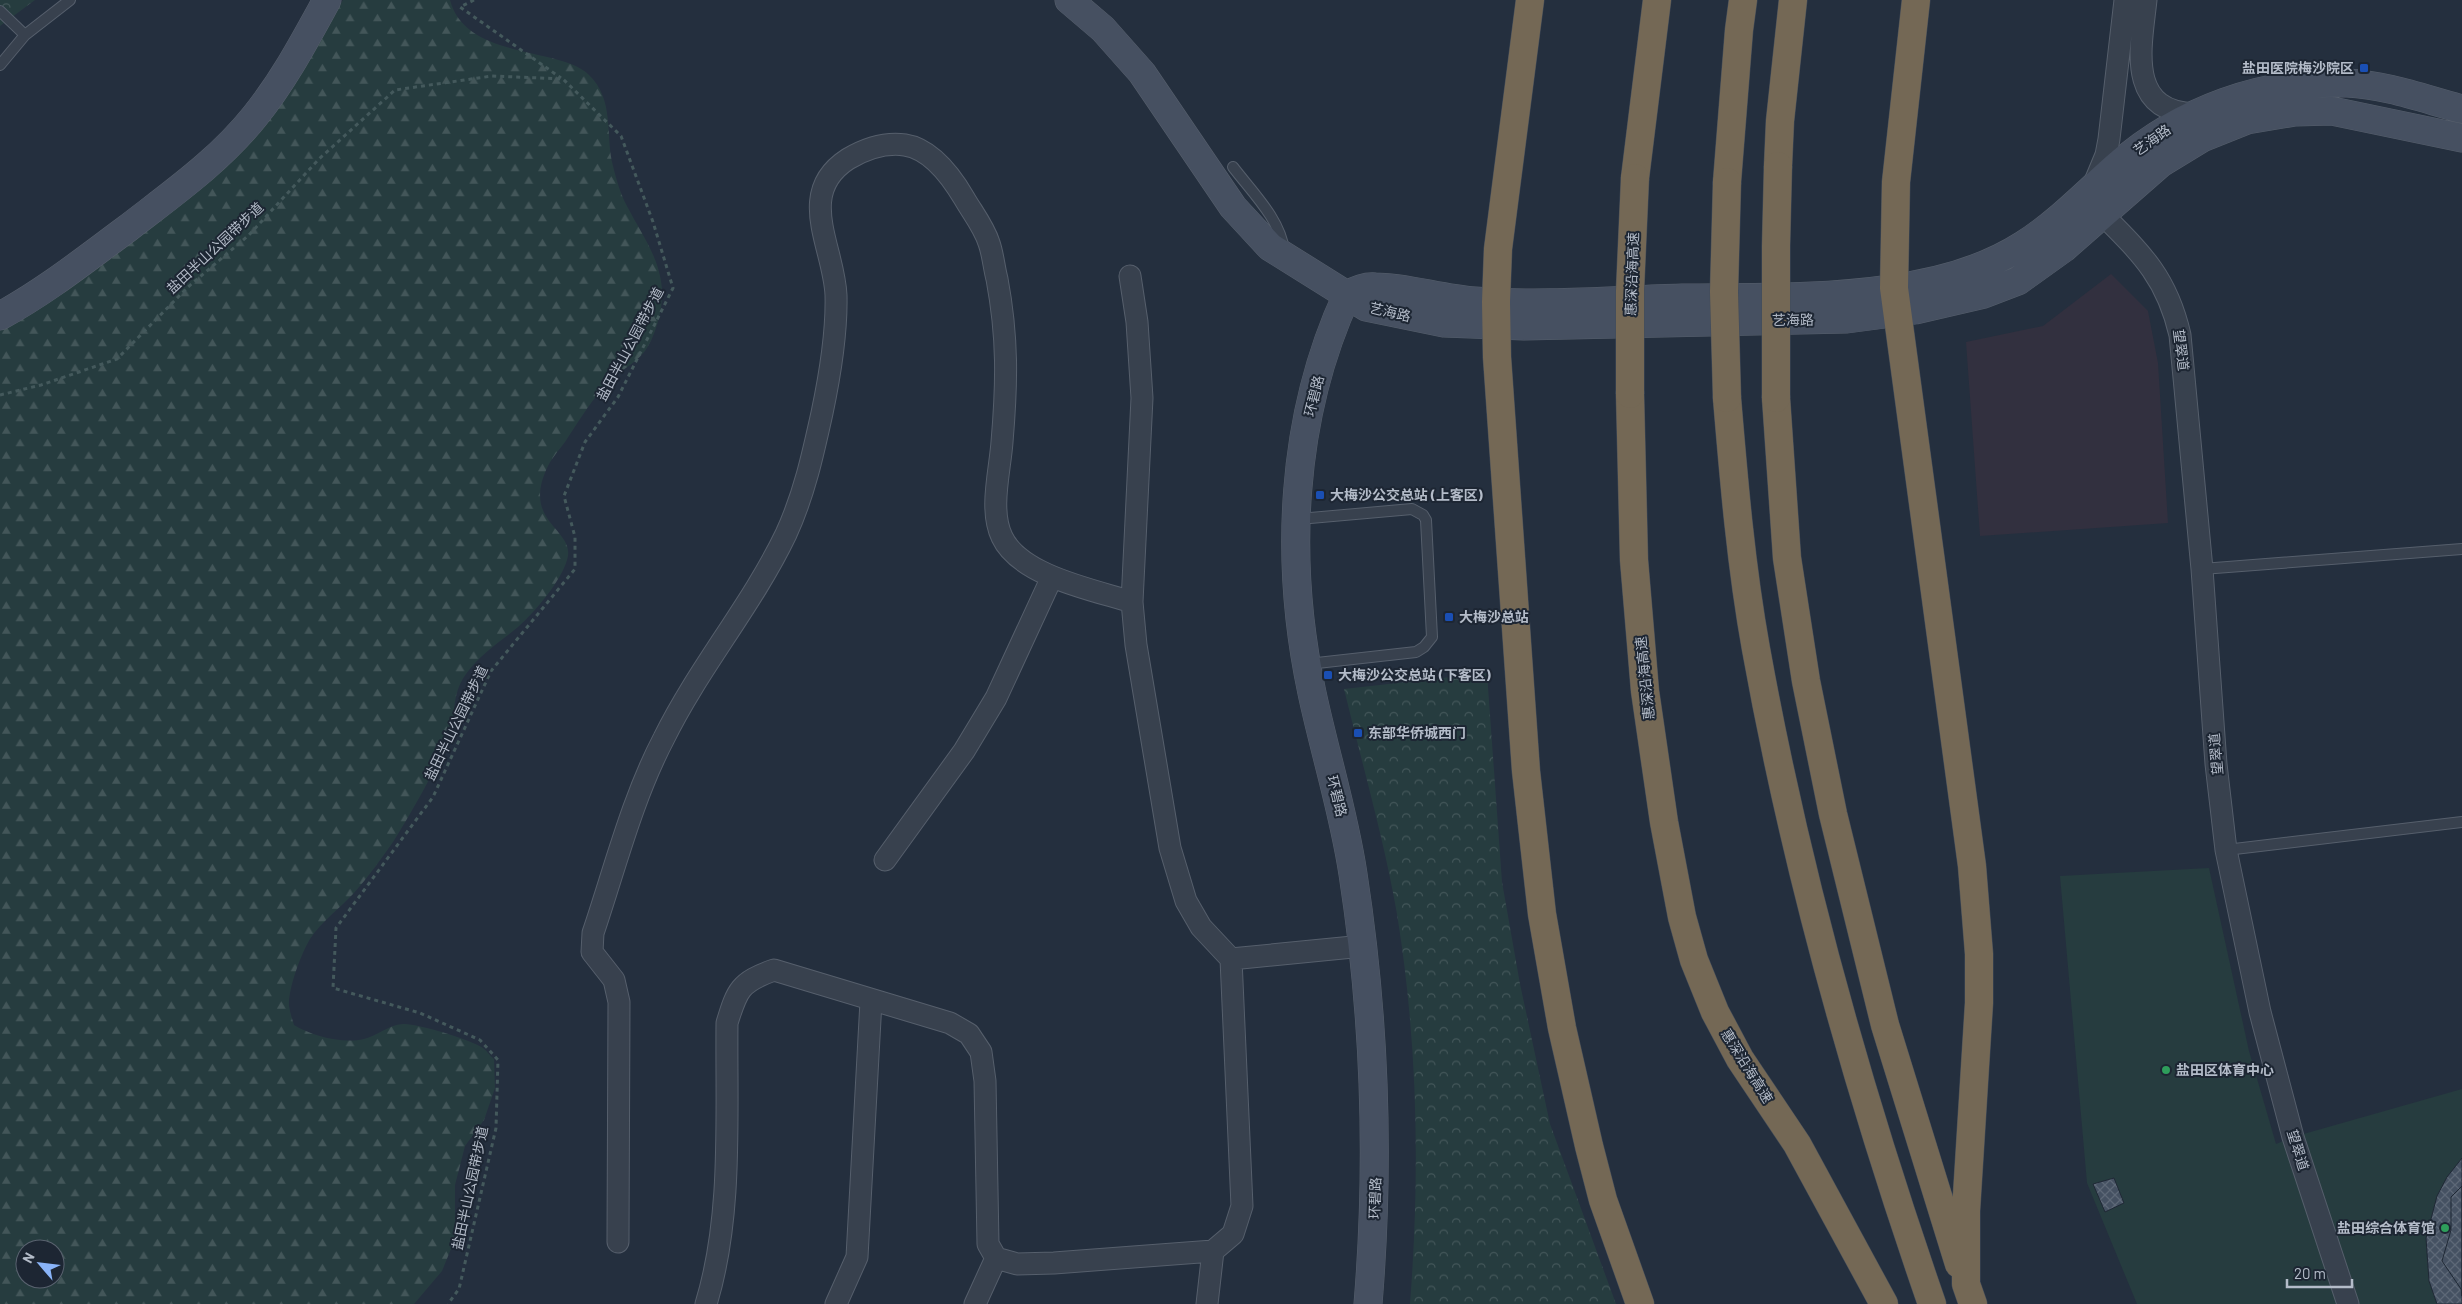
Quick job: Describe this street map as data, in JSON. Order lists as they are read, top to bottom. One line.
{"streets":{"highway":["惠深沿海高速"],"street":["艺海路","望翠道","环碧路"],"path":["盐田半山公园带步道"]},"crossings":[["艺海路","望翠道"],["艺海路","环碧路"]],"places":{"transit":["盐田医院梅沙院区","大梅沙公交总站 (上客区)","大梅沙总站","大梅沙公交总站 (下客区)","东部华侨城西门"],"other":["盐田区体育中心","盐田综合体育馆"]},"scale_bar":"20 m","north":"top left"}
